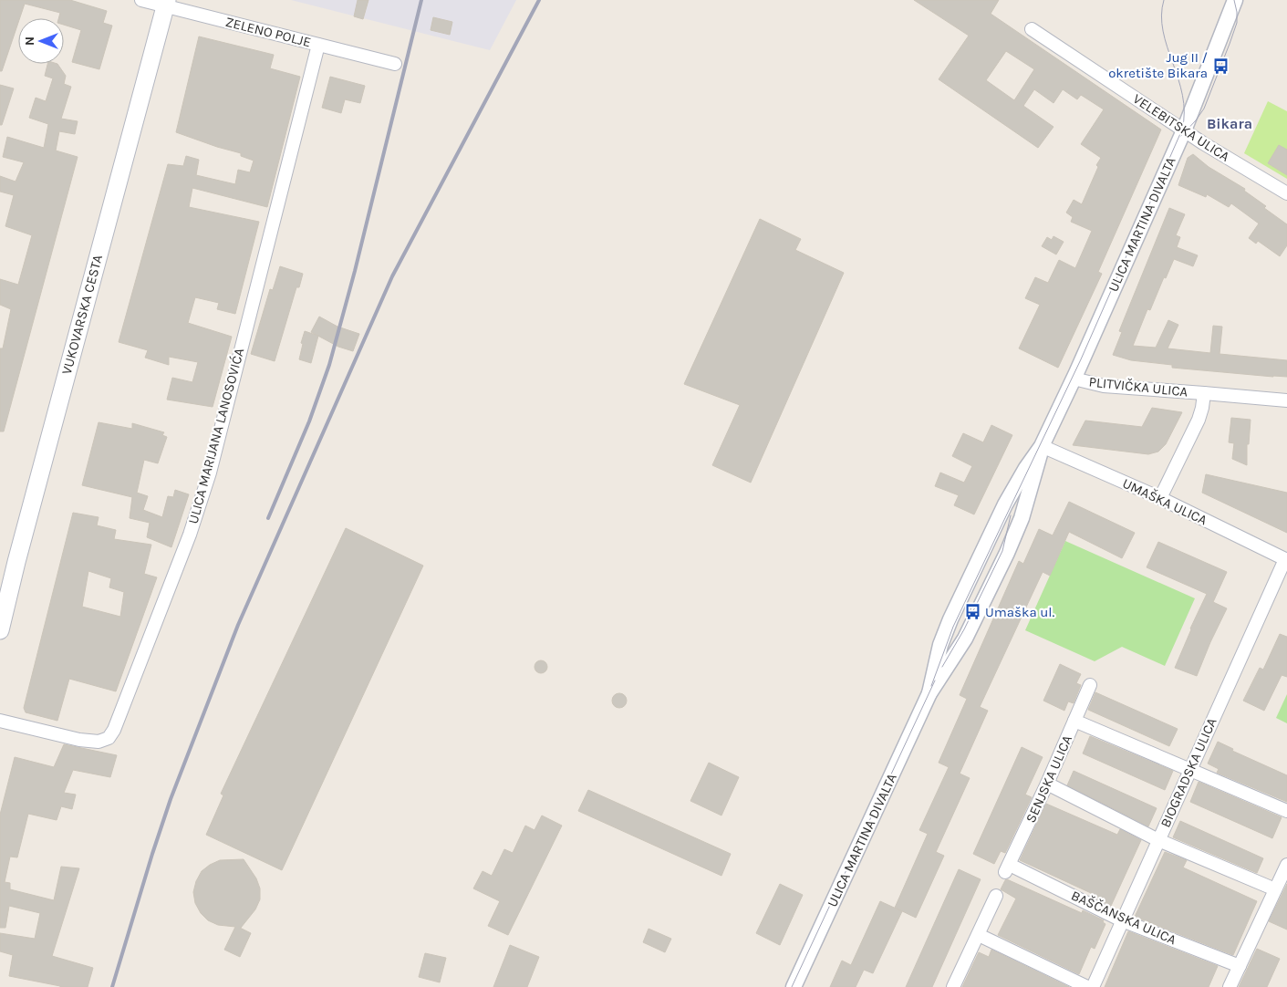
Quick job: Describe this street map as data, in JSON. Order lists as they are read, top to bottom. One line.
{"streets":{"main road":["VUKOVARSKA CESTA"],"street":["ZELENO POLJE","VELEBITSKA ULICA","ULICA MARTINA DIVALTA","PLITVIČKA ULICA","ULICA MARIJANA LANOSOVIĆA","UMAŠKA ULICA","BIOGRADSKA ULICA","SENJSKA ULICA","BAŠČANSKA ULICA"]},"crossings":[["ZELENO POLJE","VUKOVARSKA CESTA"],["ZELENO POLJE","ULICA MARIJANA LANOSOVIĆA"],["VELEBITSKA ULICA","ULICA MARTINA DIVALTA"],["ULICA MARTINA DIVALTA","PLITVIČKA ULICA"],["ULICA MARTINA DIVALTA","UMAŠKA ULICA"],["PLITVIČKA ULICA","UMAŠKA ULICA"],["UMAŠKA ULICA","BIOGRADSKA ULICA"],["BIOGRADSKA ULICA","BAŠČANSKA ULICA"],["SENJSKA ULICA","BAŠČANSKA ULICA"]],"districts":["Bikara"],"places":{"bus stop":["Jug II / okretište Bikara","Umaška ul."]},"north":"left"}
